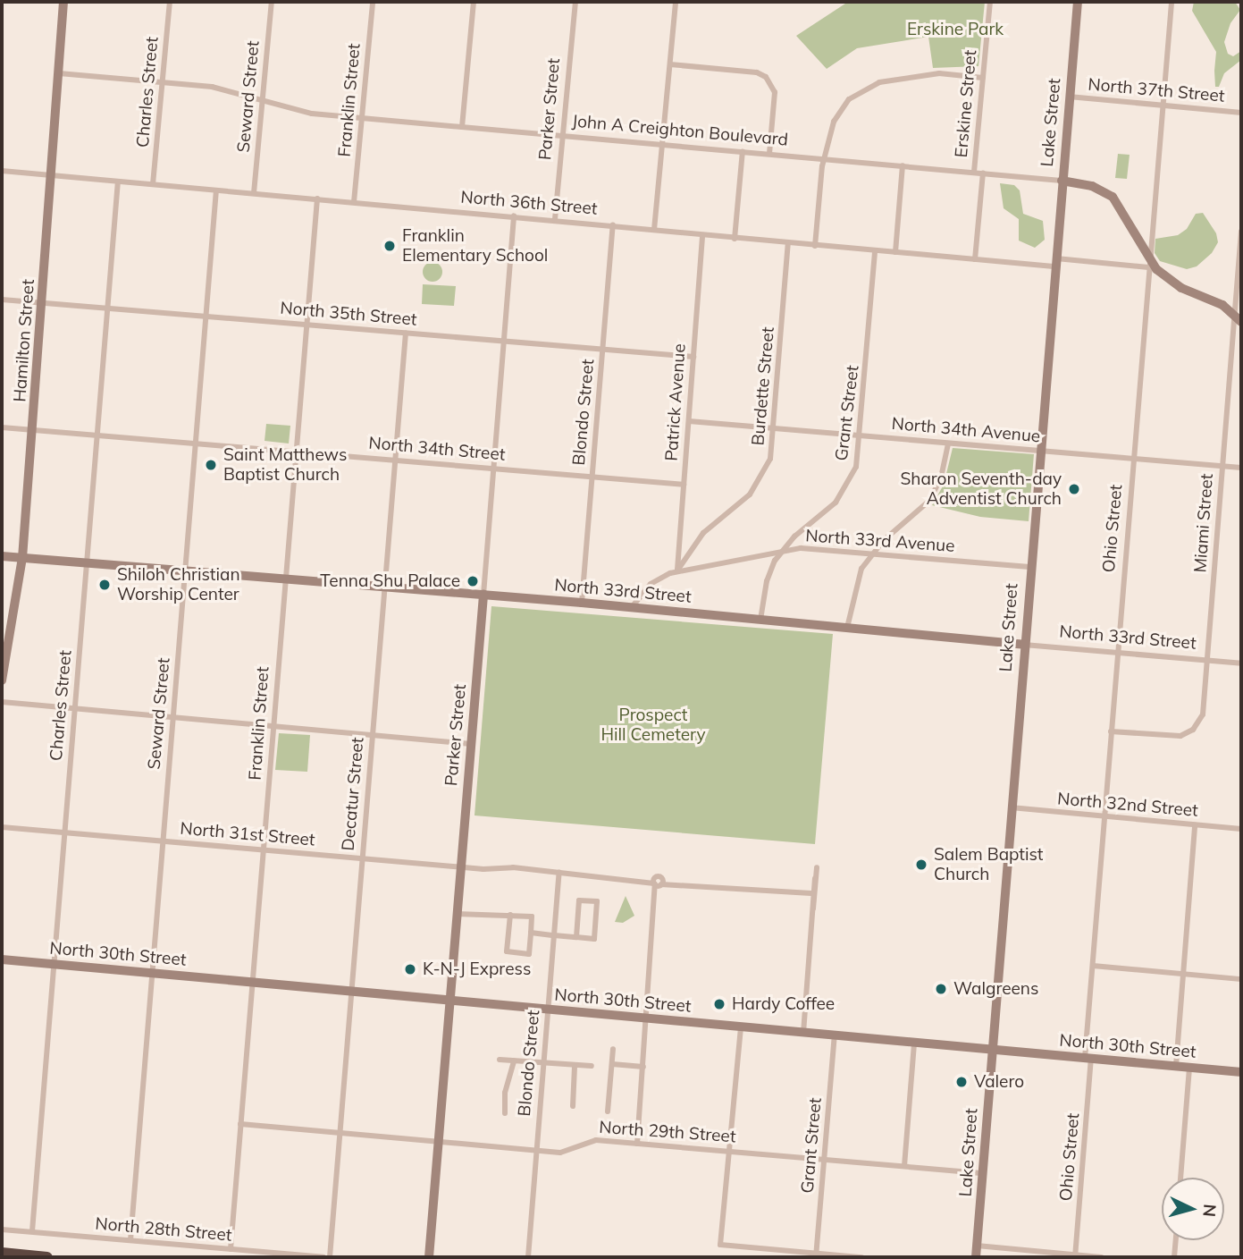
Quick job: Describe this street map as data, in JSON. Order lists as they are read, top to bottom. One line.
{"streets":{"main road":["Parker Street","Lake Street","John A Creighton Boulevard","Hamilton Street","North 33rd Street","North 30th Street"],"street":["North 37th Street","Charles Street","Seward Street","Franklin Street","Erskine Street","North 36th Street","North 35th Street","Burdette Street","Patrick Avenue","Blondo Street","Grant Street","North 34th Avenue","North 34th Street","Miami Street","Ohio Street","North 33rd Avenue","Decatur Street","North 32nd Street","North 31st Street","North 29th Street","North 28th Street"]},"crossings":[["North 37th Street","Lake Street"],["Charles Street","John A Creighton Boulevard"],["Charles Street","North 36th Street"],["Charles Street","North 35th Street"],["Charles Street","North 34th Street"],["Charles Street","North 33rd Street"],["Charles Street","North 31st Street"],["Charles Street","North 30th Street"],["Charles Street","North 28th Street"],["Seward Street","John A Creighton Boulevard"],["Seward Street","North 36th Street"],["Seward Street","North 35th Street"],["Seward Street","North 34th Street"],["Seward Street","North 33rd Street"],["Seward Street","North 31st Street"],["Seward Street","North 30th Street"],["Seward Street","North 28th Street"],["Franklin Street","John A Creighton Boulevard"],["Franklin Street","North 36th Street"],["Franklin Street","North 35th Street"],["Franklin Street","North 34th Street"],["Franklin Street","North 33rd Street"],["Franklin Street","North 31st Street"],["Franklin Street","North 30th Street"],["Franklin Street","North 29th Street"],["Franklin Street","North 28th Street"],["Erskine Street","John A Creighton Boulevard"],["Erskine Street","North 36th Street"],["Parker Street","John A Creighton Boulevard"],["Parker Street","North 36th Street"],["Parker Street","North 35th Street"],["Parker Street","North 34th Street"],["Parker Street","North 33rd Street"],["Parker Street","North 31st Street"],["Parker Street","North 30th Street"],["Parker Street","North 29th Street"],["Lake Street","John A Creighton Boulevard"],["Lake Street","North 36th Street"],["Lake Street","North 34th Avenue"],["Lake Street","North 33rd Avenue"],["Lake Street","North 33rd Street"],["Lake Street","North 32nd Street"],["Lake Street","North 30th Street"],["Lake Street","North 29th Street"],["John A Creighton Boulevard","North 36th Street"],["John A Creighton Boulevard","Hamilton Street"],["John A Creighton Boulevard","Miami Street"],["John A Creighton Boulevard","Ohio Street"],["North 36th Street","Hamilton Street"],["North 36th Street","Burdette Street"],["North 36th Street","Patrick Avenue"],["North 36th Street","Blondo Street"],["North 36th Street","Grant Street"],["North 36th Street","Ohio Street"],["North 35th Street","Hamilton Street"],["North 35th Street","Patrick Avenue"],["North 35th Street","Blondo Street"],["North 35th Street","Decatur Street"],["Hamilton Street","North 34th Street"],["Hamilton Street","North 33rd Street"],["Burdette Street","Patrick Avenue"],["Burdette Street","North 34th Avenue"],["Burdette Street","North 33rd Avenue"],["Patrick Avenue","North 34th Avenue"],["Patrick Avenue","North 34th Street"],["Patrick Avenue","North 33rd Avenue"],["Blondo Street","North 34th Street"],["Blondo Street","North 33rd Street"],["Blondo Street","North 31st Street"],["Blondo Street","North 30th Street"],["Blondo Street","North 29th Street"],["Grant Street","North 34th Avenue"],["Grant Street","North 33rd Avenue"],["Grant Street","North 33rd Street"],["Grant Street","North 30th Street"],["Grant Street","North 29th Street"],["North 34th Avenue","Miami Street"],["North 34th Avenue","Ohio Street"],["North 34th Street","Decatur Street"],["Miami Street","Ohio Street"],["Miami Street","North 33rd Street"],["Ohio Street","North 33rd Street"],["Ohio Street","North 32nd Street"],["Ohio Street","North 30th Street"],["North 33rd Avenue","North 33rd Street"],["North 33rd Street","Decatur Street"],["Decatur Street","North 31st Street"],["Decatur Street","North 30th Street"],["Decatur Street","North 29th Street"]],"parks":["Erskine Park","Prospect Hill Cemetery"],"places":["Franklin Elementary School","Saint Matthews Baptist Church","Sharon Seventh-day Adventist Church","Tenna Shu Palace","Shiloh Christian Worship Center","Salem Baptist Church","K-N-J Express","Walgreens","Hardy Coffee","Valero"],"north":"right"}
